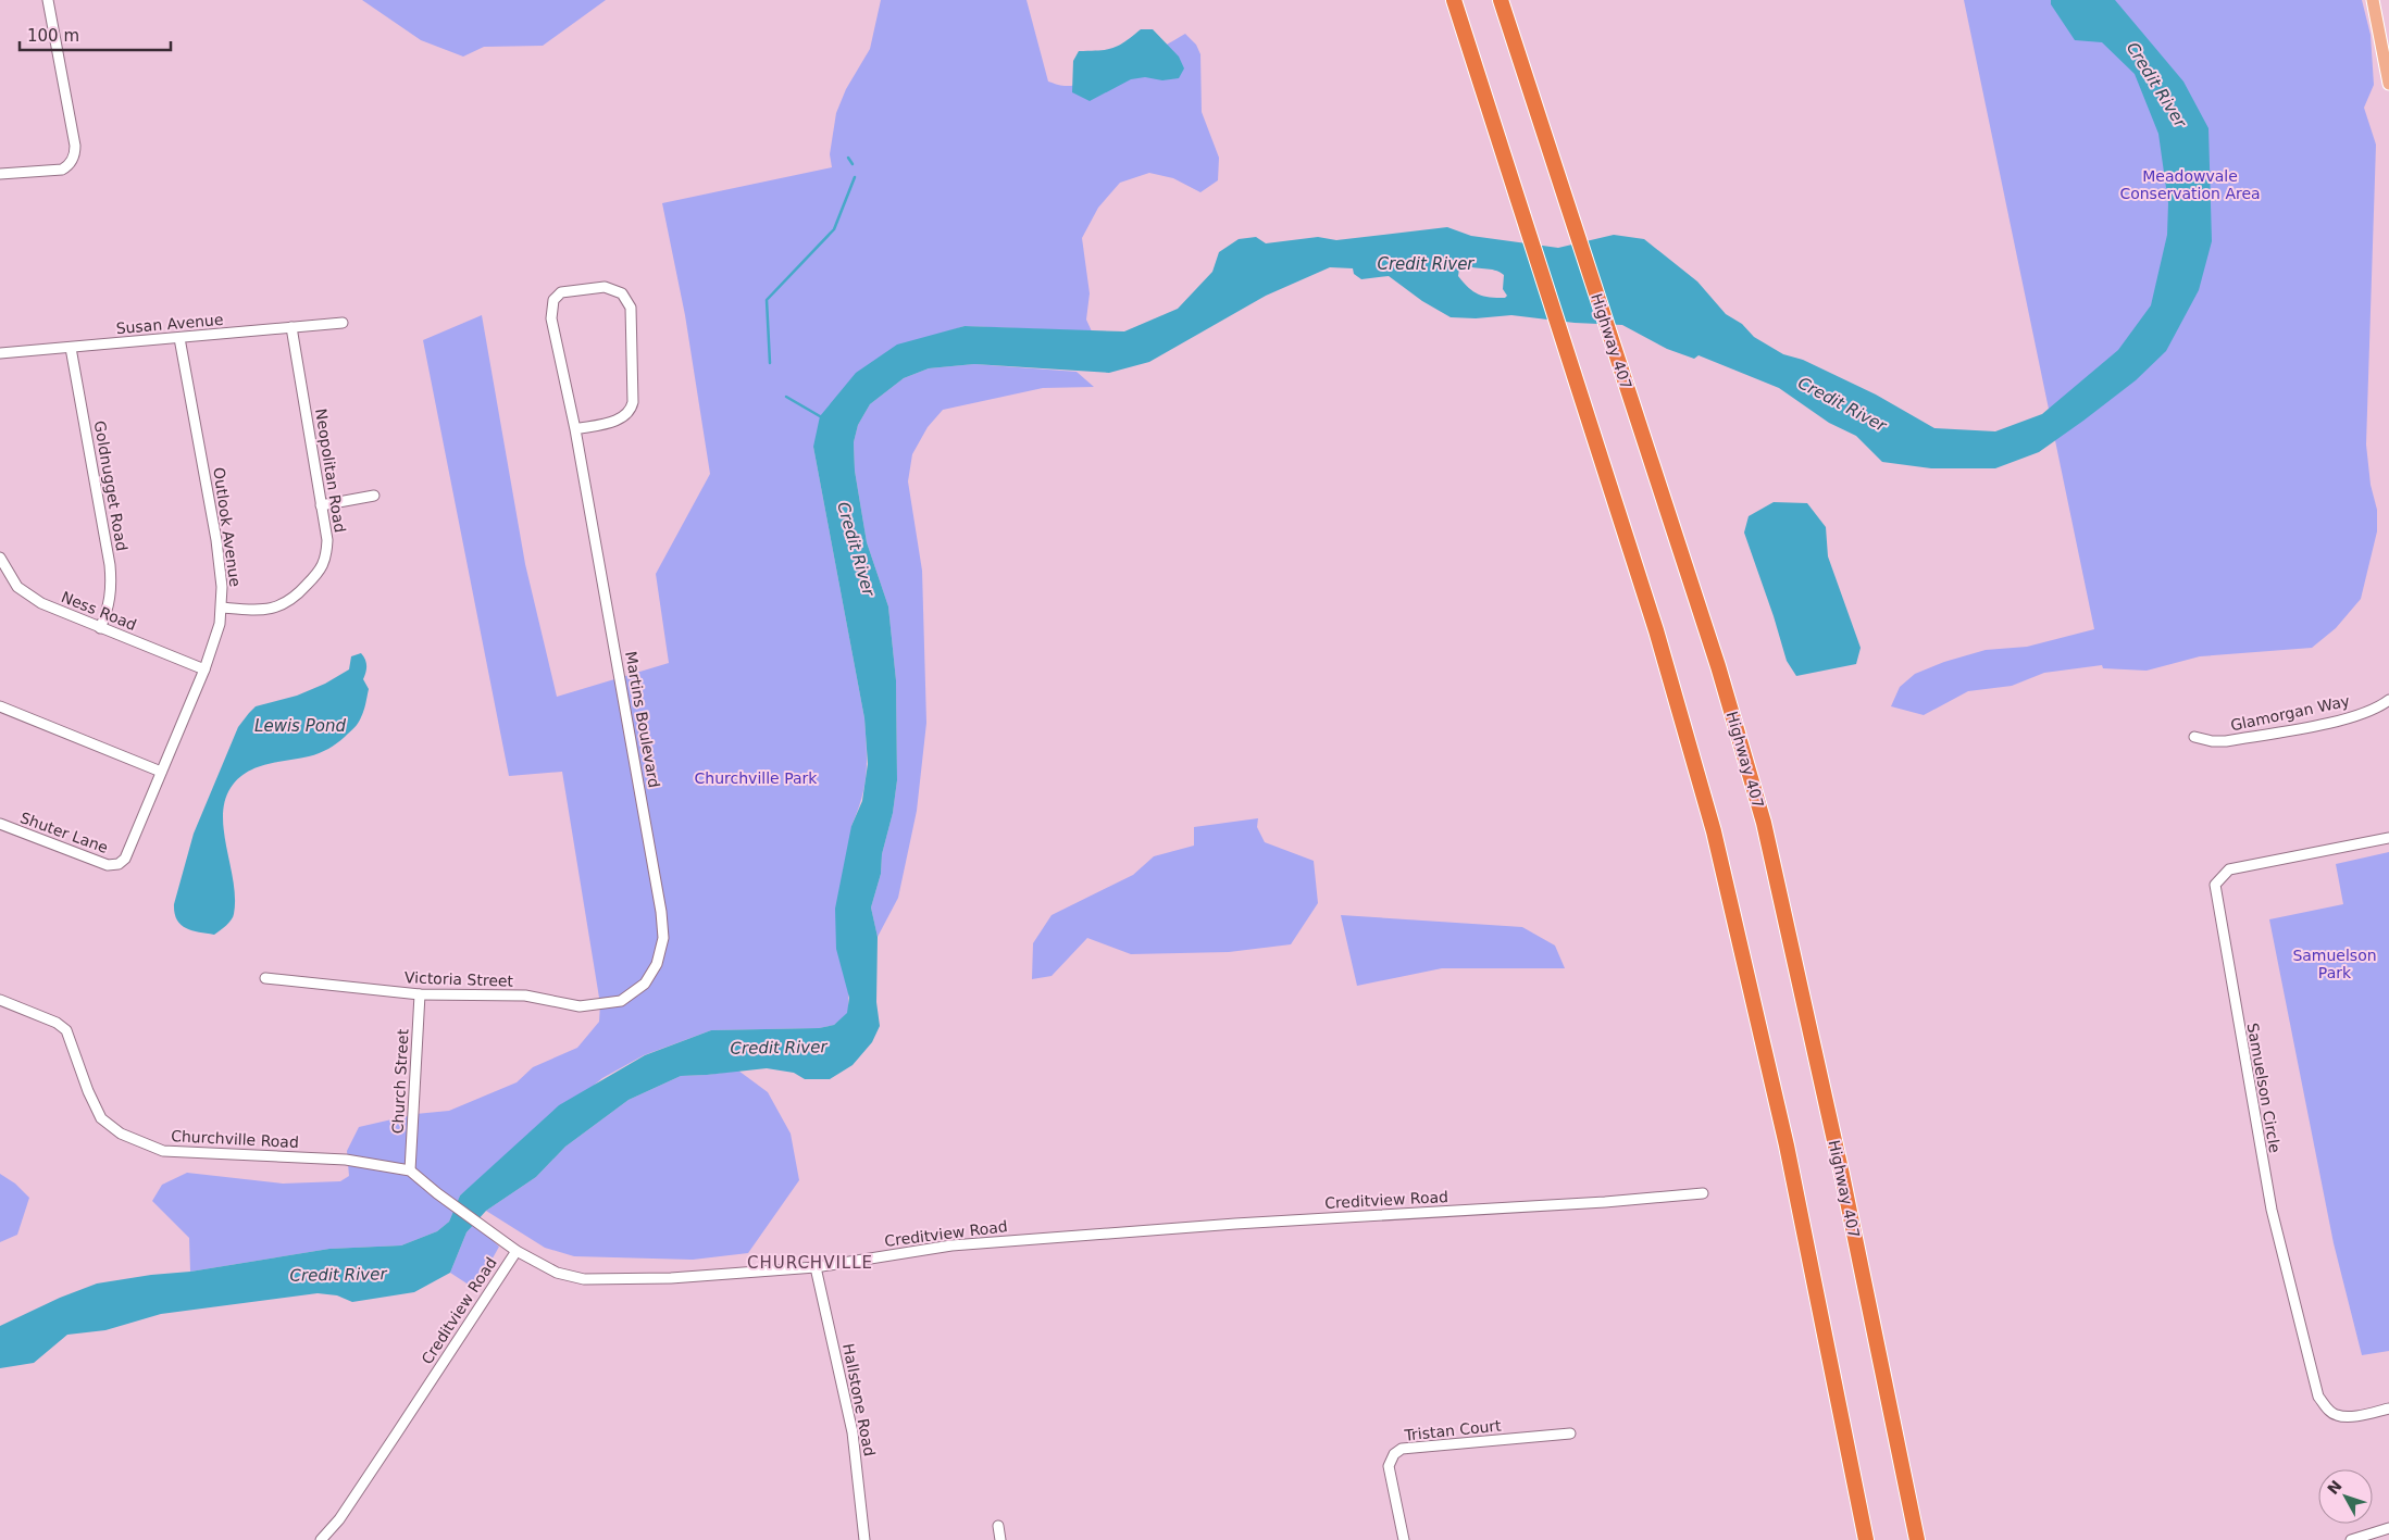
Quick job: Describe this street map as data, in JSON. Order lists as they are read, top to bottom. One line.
{"streets":{"highway":["Highway 407"],"street":["Susan Avenue","Neopolitan Road","Goldnugget Road","Outlook Avenue","Ness Road","Glamorgan Way","Martins Boulevard","Shuter Lane","Victoria Street","Church Street","Samuelson Circle","Churchville Road","Creditview Road","Hallstone Road","Tristan Court"]},"crossings":[["Susan Avenue","Neopolitan Road"],["Susan Avenue","Goldnugget Road"],["Susan Avenue","Outlook Avenue"],["Neopolitan Road","Outlook Avenue"],["Goldnugget Road","Ness Road"],["Outlook Avenue","Ness Road"],["Outlook Avenue","Shuter Lane"],["Martins Boulevard","Victoria Street"],["Victoria Street","Church Street"],["Church Street","Churchville Road"],["Creditview Road","Hallstone Road"]],"districts":["CHURCHVILLE"],"water":["Credit River","Lewis Pond"],"parks":["Meadowvale Conservation Area","Churchville Park","Samuelson Park"],"scale_bar":"100 m","north":"top left"}
